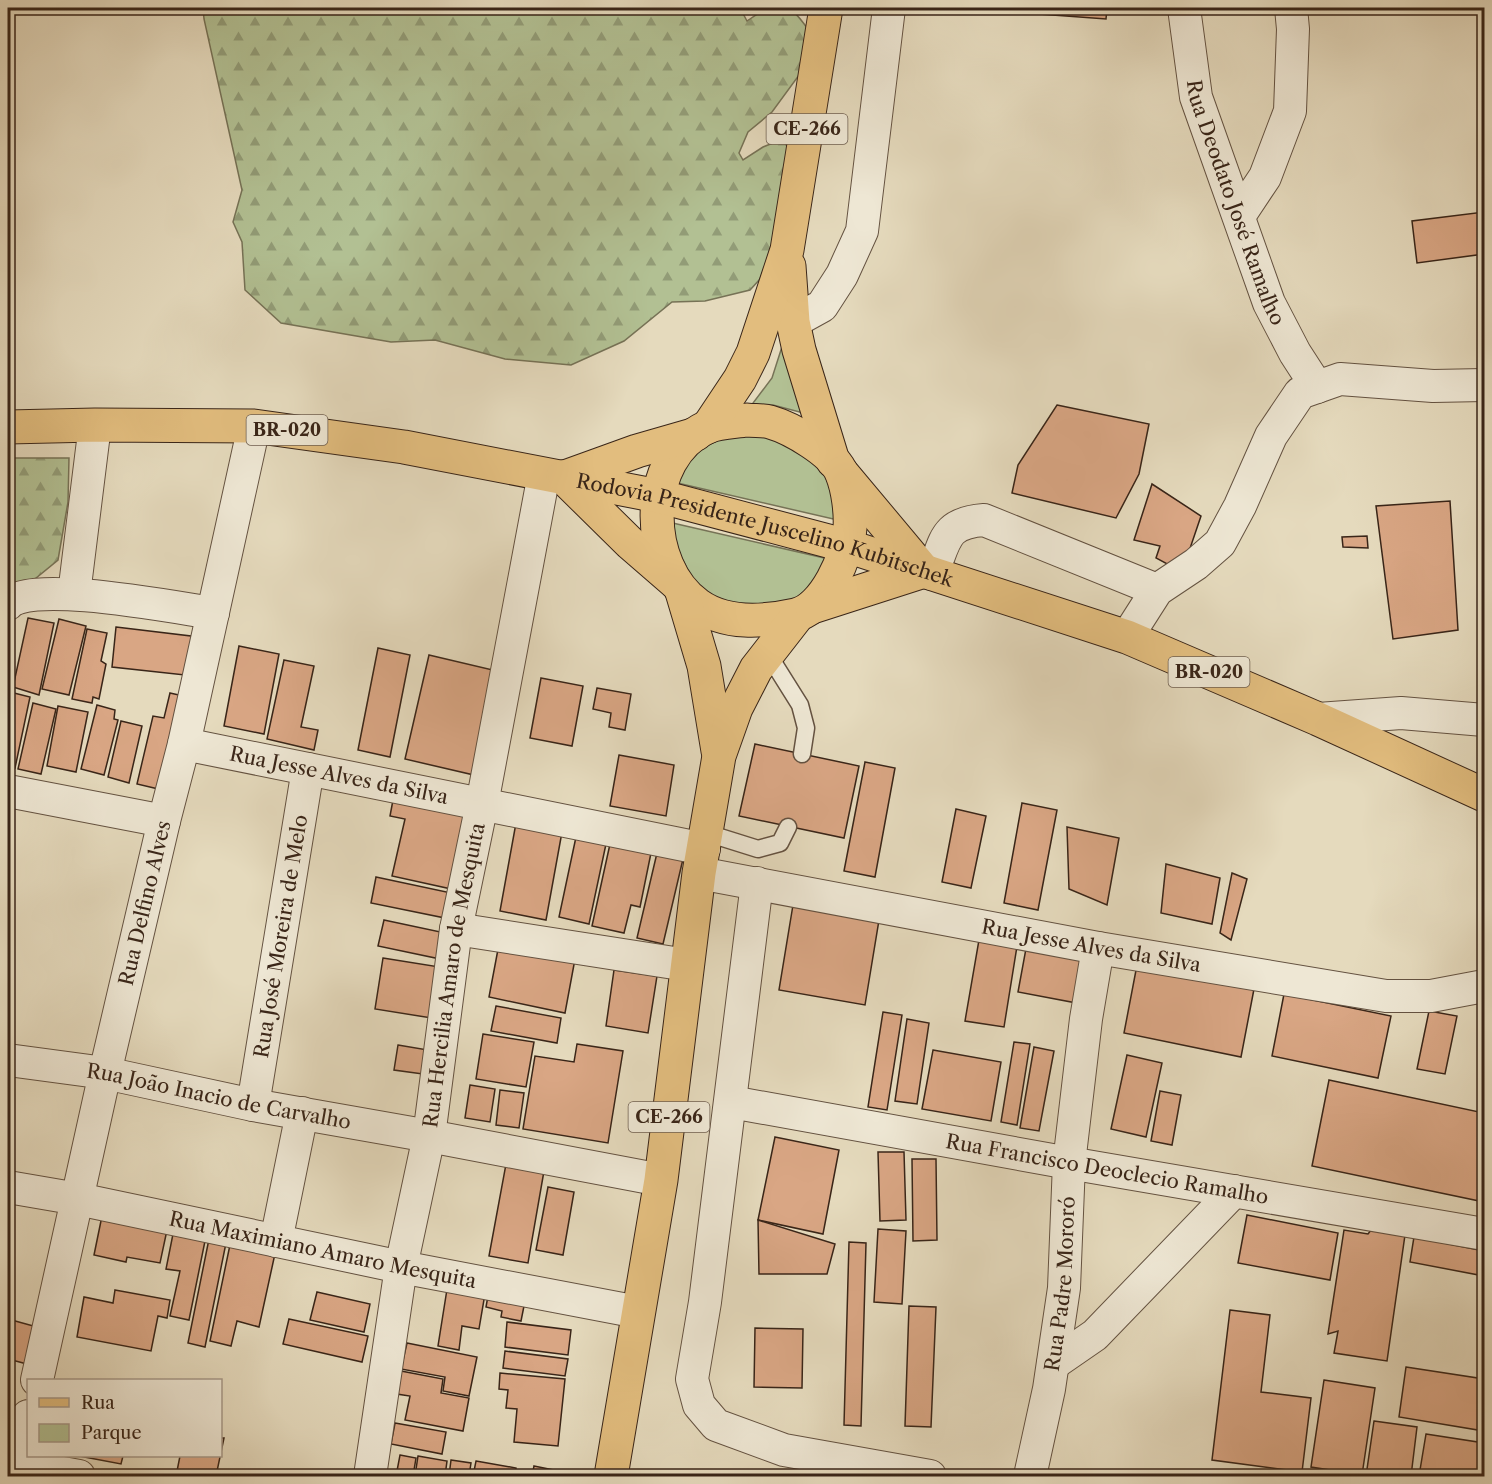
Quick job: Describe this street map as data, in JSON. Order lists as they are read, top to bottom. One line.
{"streets":{"main road":["CE-266","BR-020","Rodovia Presidente Juscelino Kubitschek"],"street":["Rua Deodato José Ramalho","Rua Jesse Alves da Silva","Rua Delfino Alves","Rua José Moreira de Melo","Rua Hercilia Amaro de Mesquita","Rua João Inacio de Carvalho","Rua Francisco Deoclecio Ramalho","Rua Maximiano Amaro Mesquita","Rua Padre Mororó"]},"crossings":[["CE-266","Rua Jesse Alves da Silva"],["CE-266","Rua João Inacio de Carvalho"],["CE-266","Rua Maximiano Amaro Mesquita"],["Rodovia Presidente Juscelino Kubitschek","Rua Delfino Alves"],["Rodovia Presidente Juscelino Kubitschek","Rua Hercilia Amaro de Mesquita"],["Rua Jesse Alves da Silva","Rua Delfino Alves"],["Rua Jesse Alves da Silva","Rua José Moreira de Melo"],["Rua Jesse Alves da Silva","Rua Hercilia Amaro de Mesquita"],["Rua Jesse Alves da Silva","Rua Padre Mororó"],["Rua Delfino Alves","Rua João Inacio de Carvalho"],["Rua Delfino Alves","Rua Maximiano Amaro Mesquita"],["Rua José Moreira de Melo","Rua João Inacio de Carvalho"],["Rua Hercilia Amaro de Mesquita","Rua João Inacio de Carvalho"],["Rua Hercilia Amaro de Mesquita","Rua Maximiano Amaro Mesquita"],["Rua Francisco Deoclecio Ramalho","Rua Padre Mororó"]],"legend":["Rua","Parque"]}
